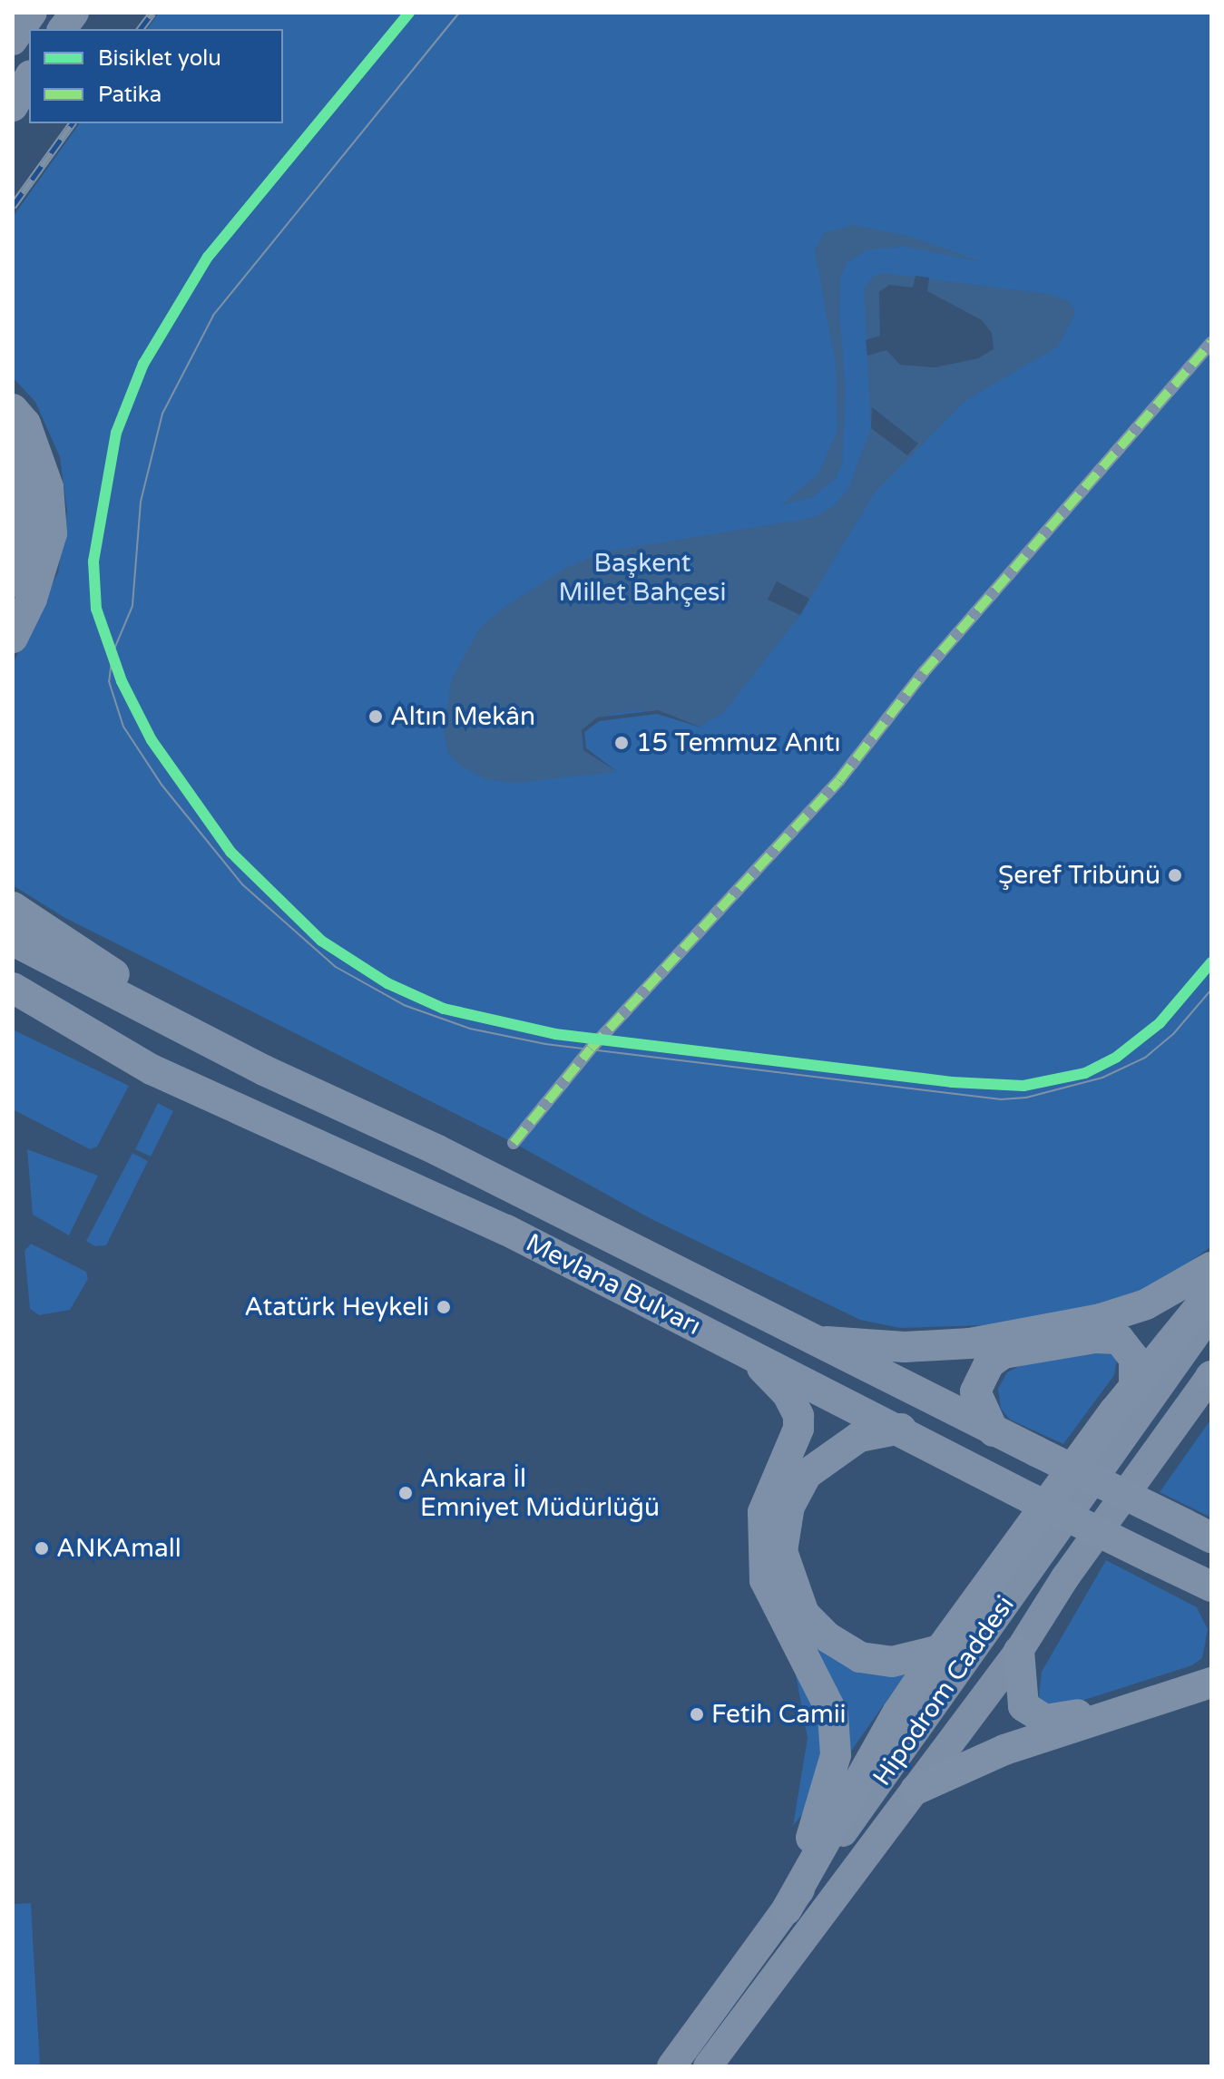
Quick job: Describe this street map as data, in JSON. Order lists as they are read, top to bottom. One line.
{"streets":{"highway":["Mevlana Bulvarı"],"main road":["Hipodrom Caddesi"]},"parks":["Başkent Millet Bahçesi"],"places":["Altın Mekân","15 Temmuz Anıtı","Şeref Tribünü","Atatürk Heykeli","Ankara İl Emniyet Müdürlüğü","ANKAmall","Fetih Camii"],"legend":["Bisiklet yolu","Patika"]}
